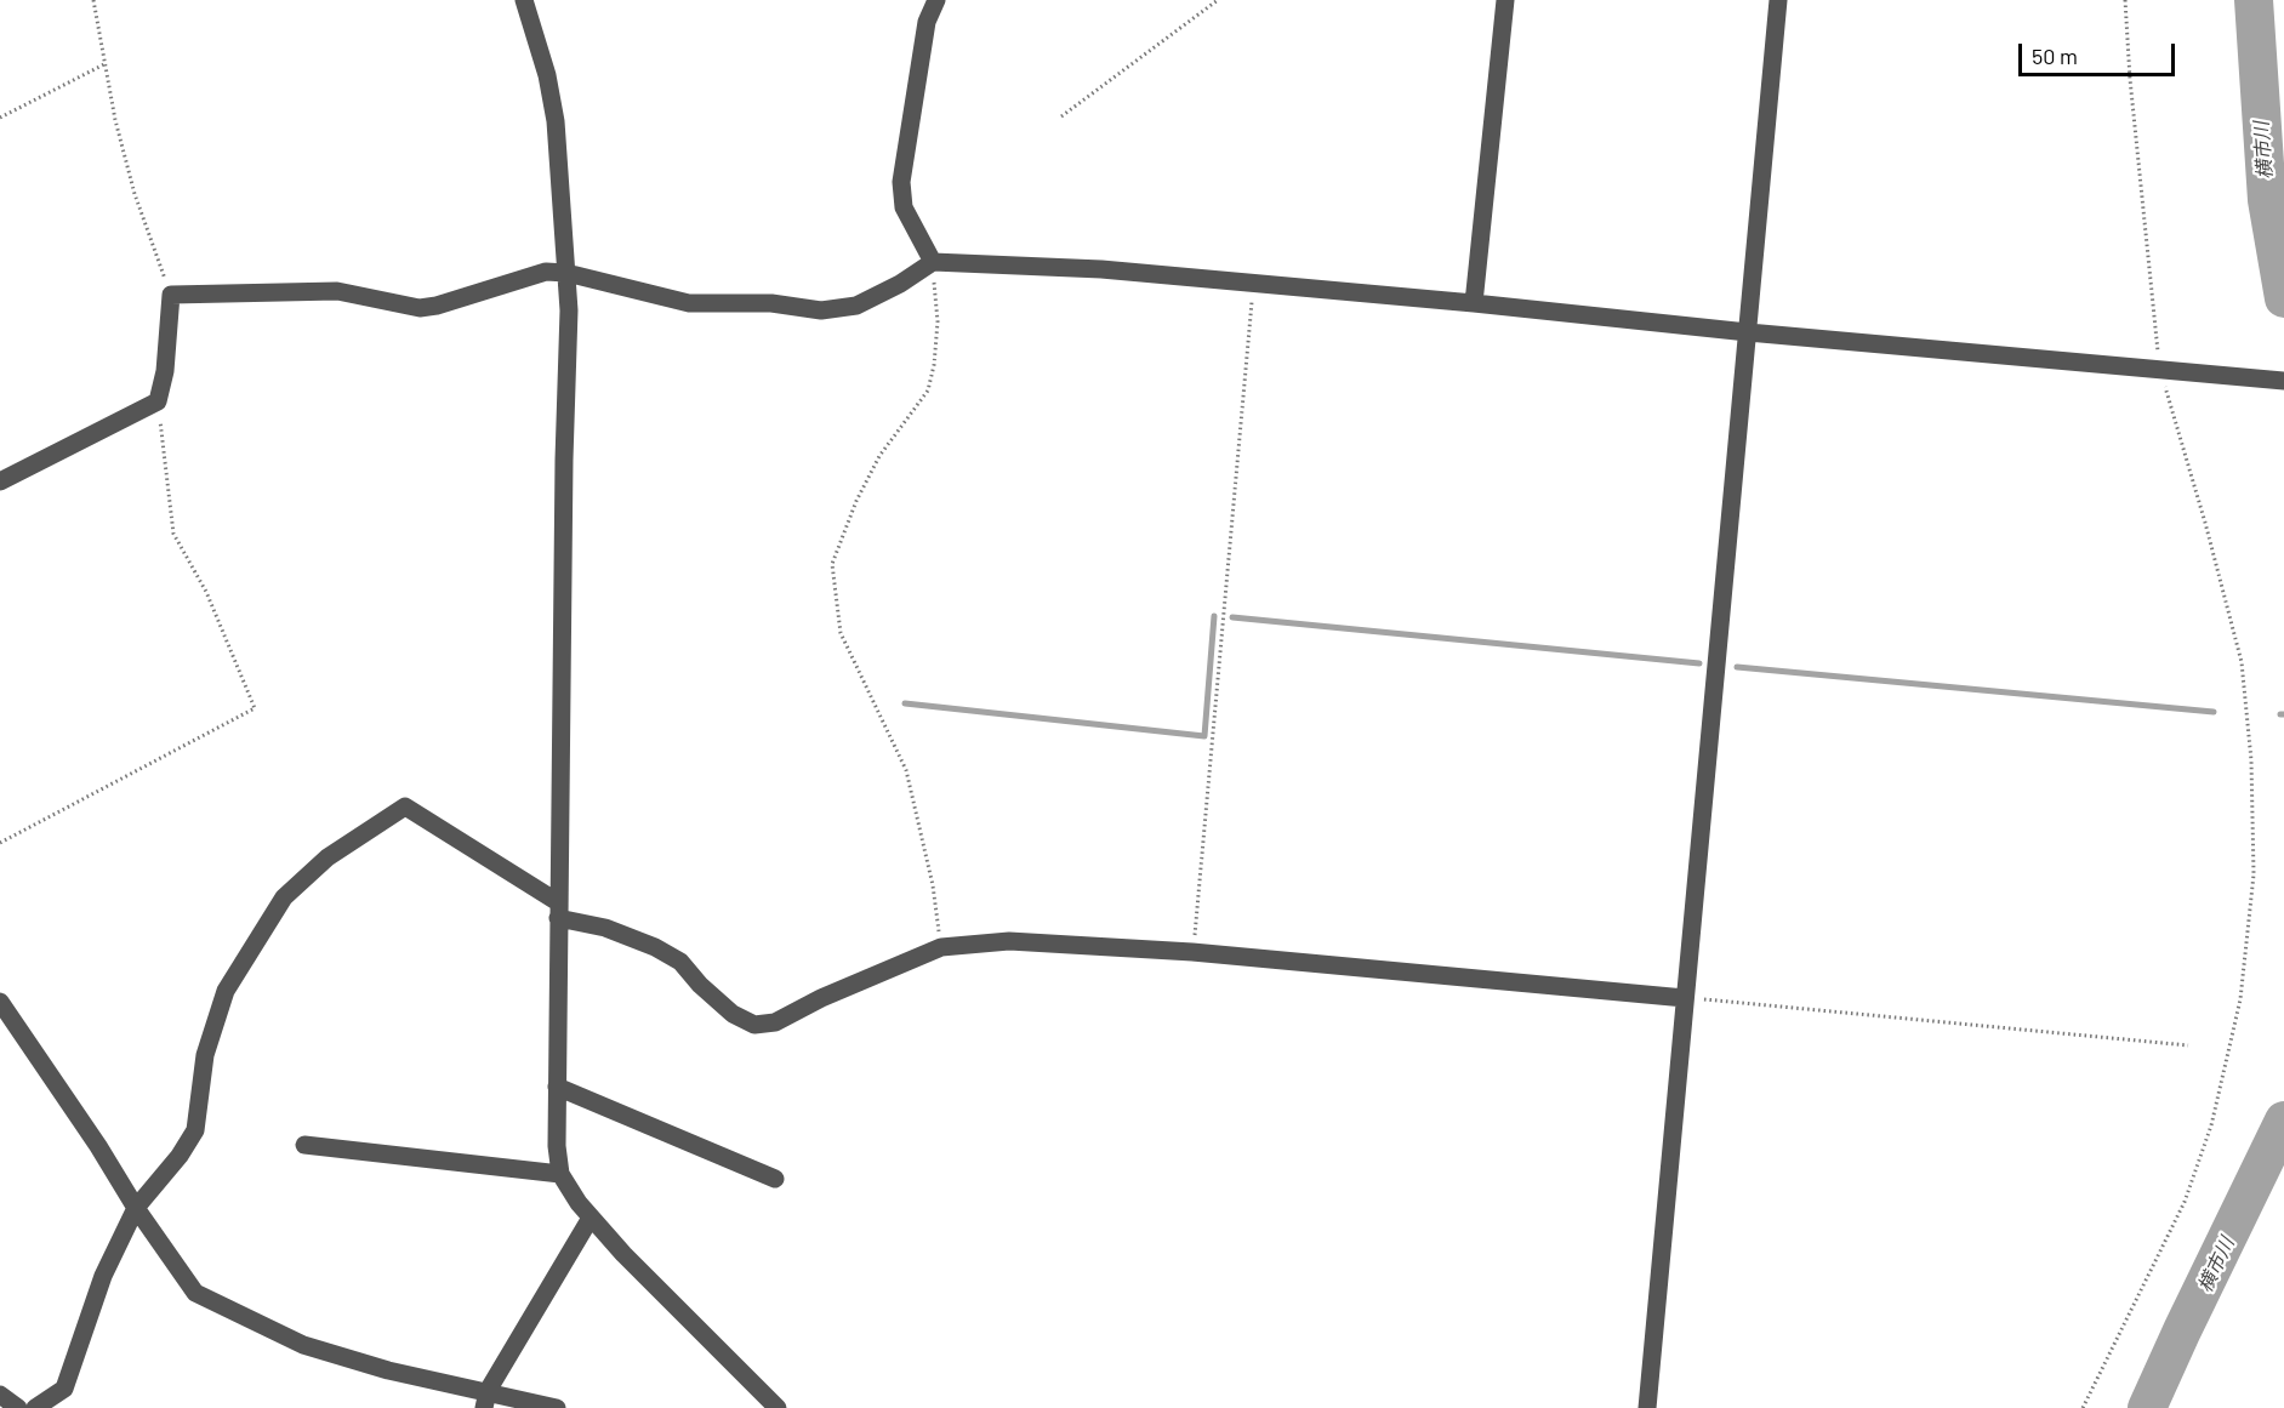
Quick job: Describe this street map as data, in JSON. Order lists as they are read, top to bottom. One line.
{"water":["横市川"],"scale_bar":"50 m"}
